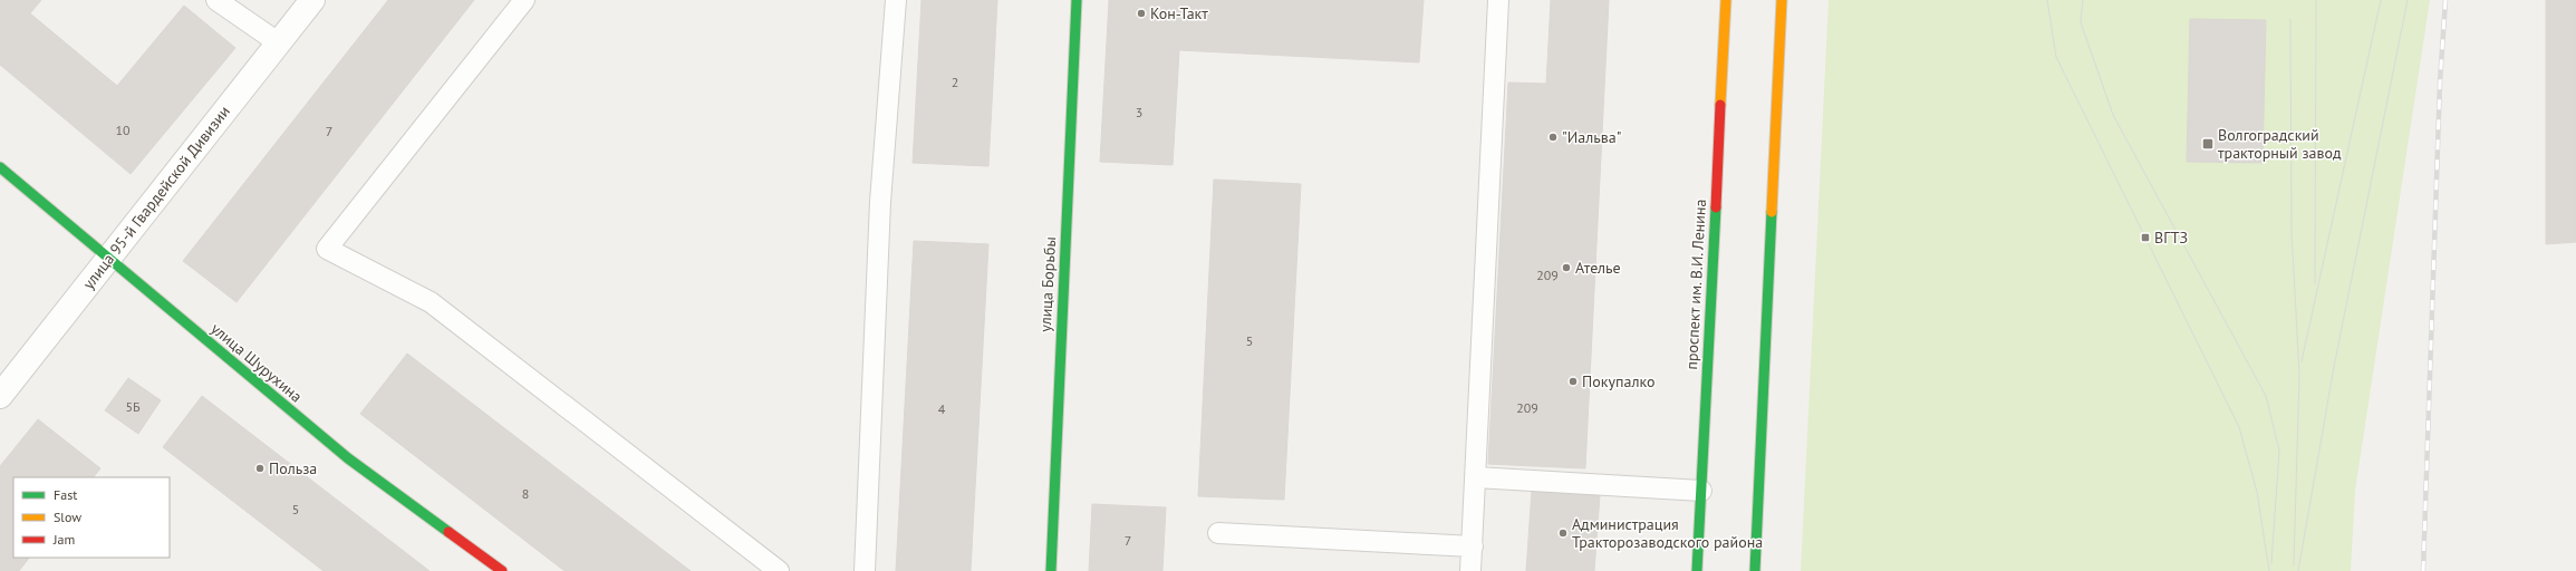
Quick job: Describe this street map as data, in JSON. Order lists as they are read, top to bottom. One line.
{"streets":{"street":["улица 95-й Гвардейской Дивизии","улица Борьбы","проспект им. В.И. Ленина","улица Шурухина"]},"crossings":[["улица 95-й Гвардейской Дивизии","улица Шурухина"]],"places":{"other":["Кон-Такт","\"Иальва\"","Ателье","Покупалко","Польза","Администрация Тракторозаводского района"],"transit":["Волгоградский тракторный завод","ВГТЗ"]},"house_numbers":["2","3","10","7","209","5","5Б","209","4","8","5","7"],"legend":["Fast","Slow","Jam"]}
